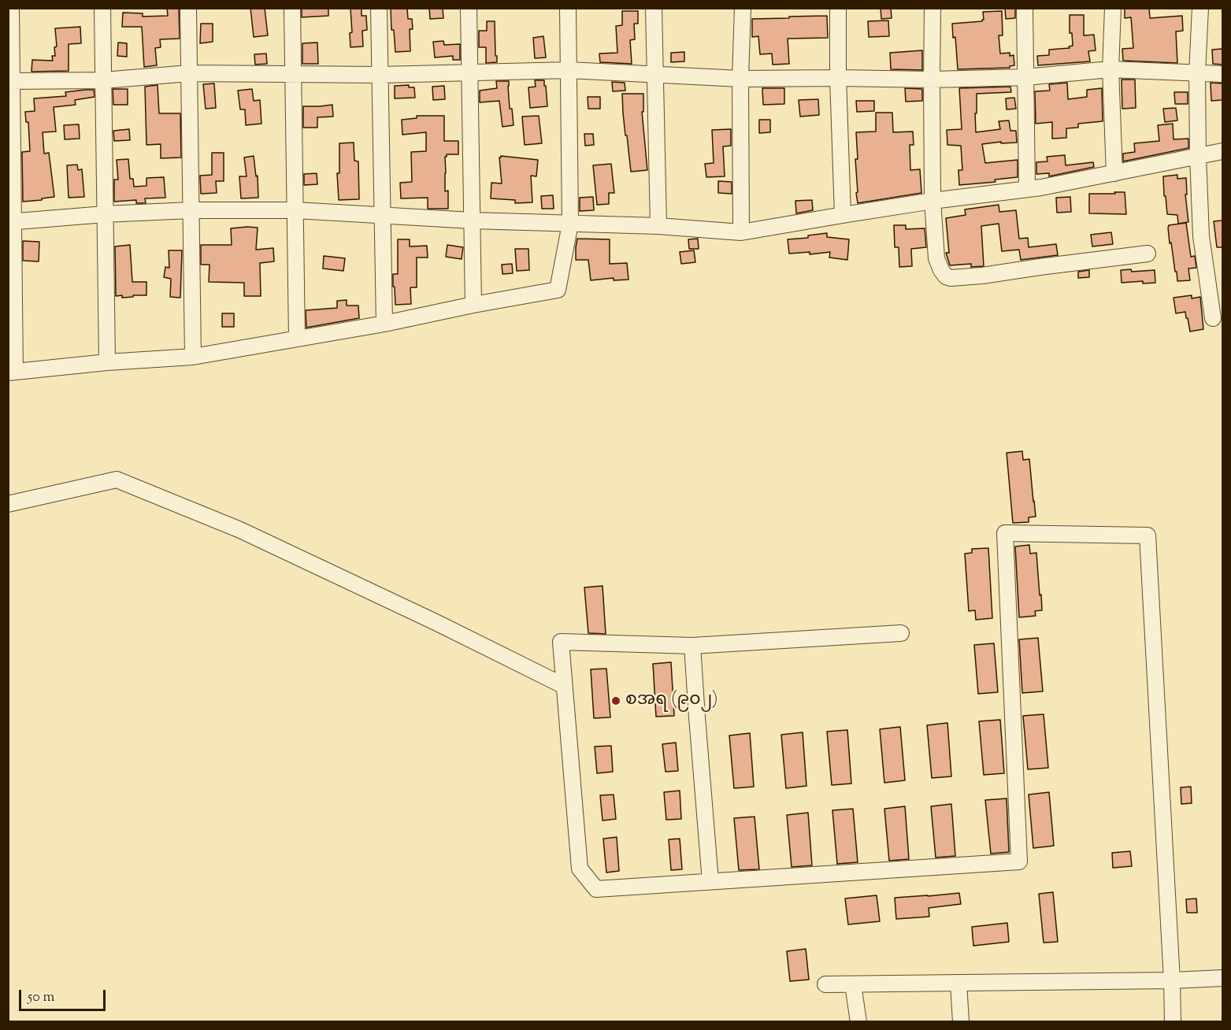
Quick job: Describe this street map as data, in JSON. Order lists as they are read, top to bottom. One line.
{"places":["စအရ (၉၀၂)"],"scale_bar":"50 m"}
